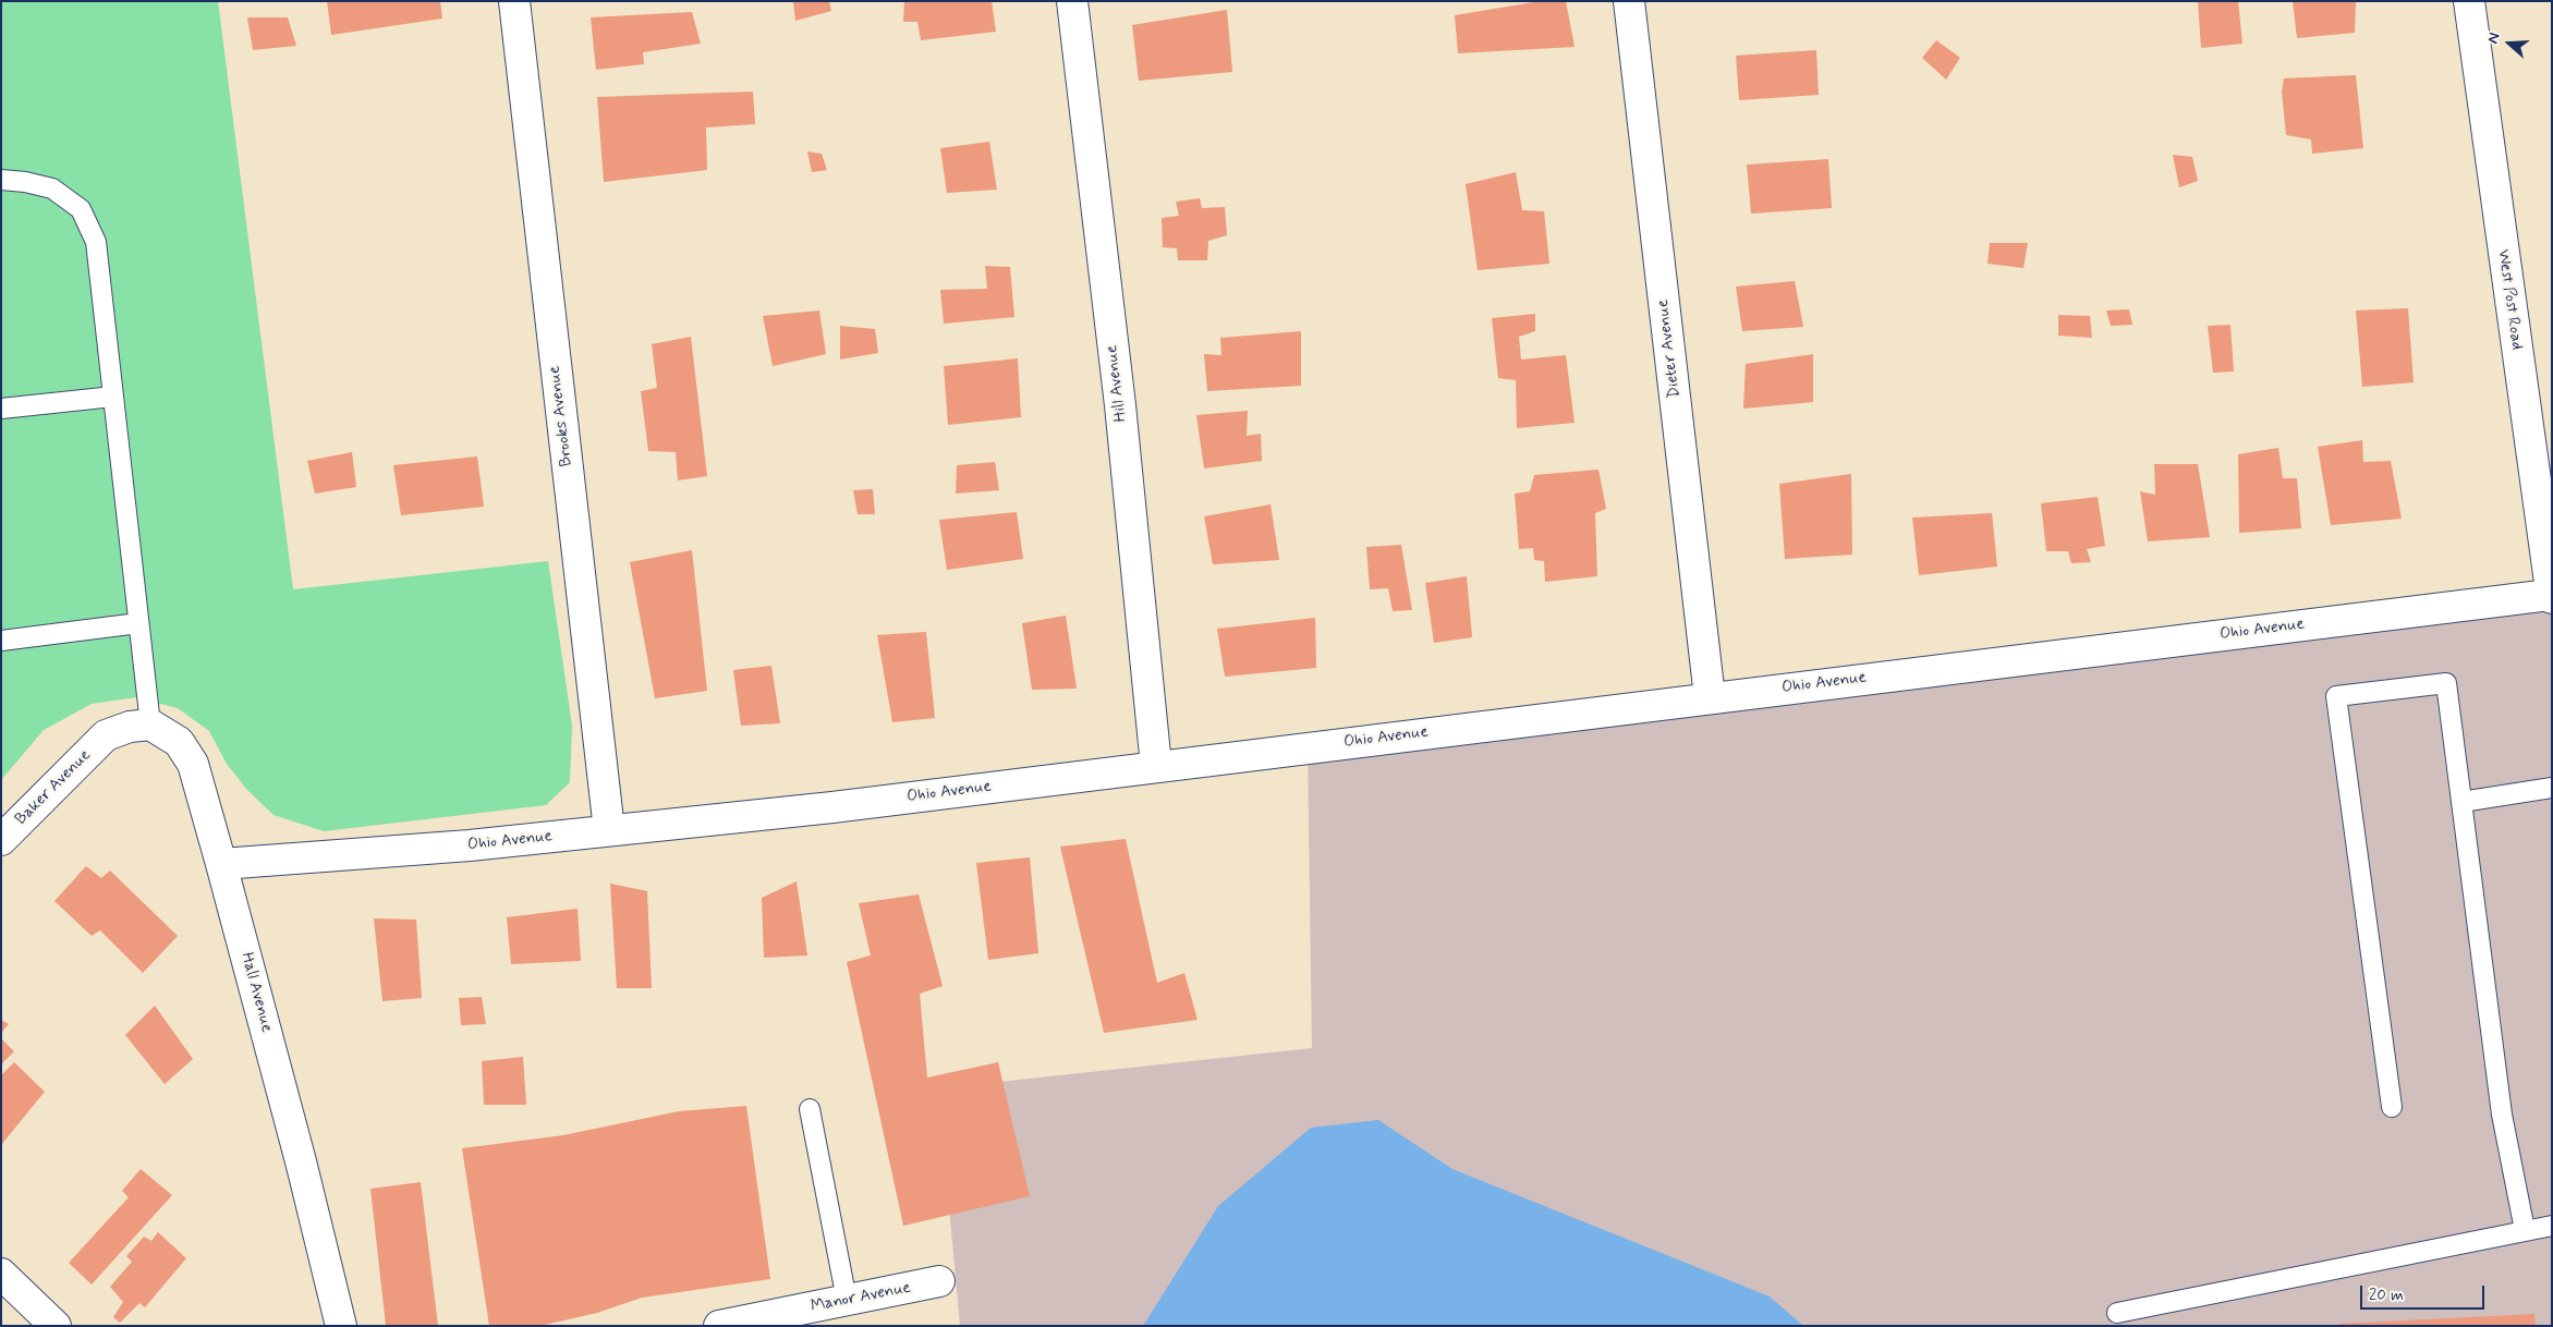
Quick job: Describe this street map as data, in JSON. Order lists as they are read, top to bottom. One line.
{"streets":{"street":["West Post Road","Dieter Avenue","Hill Avenue","Brooks Avenue","Ohio Avenue","Baker Avenue","Hall Avenue","Manor Avenue"]},"crossings":[["West Post Road","Ohio Avenue"],["Dieter Avenue","Ohio Avenue"],["Hill Avenue","Ohio Avenue"],["Brooks Avenue","Ohio Avenue"],["Ohio Avenue","Hall Avenue"],["Baker Avenue","Hall Avenue"]],"scale_bar":"20 m","north":"left"}
